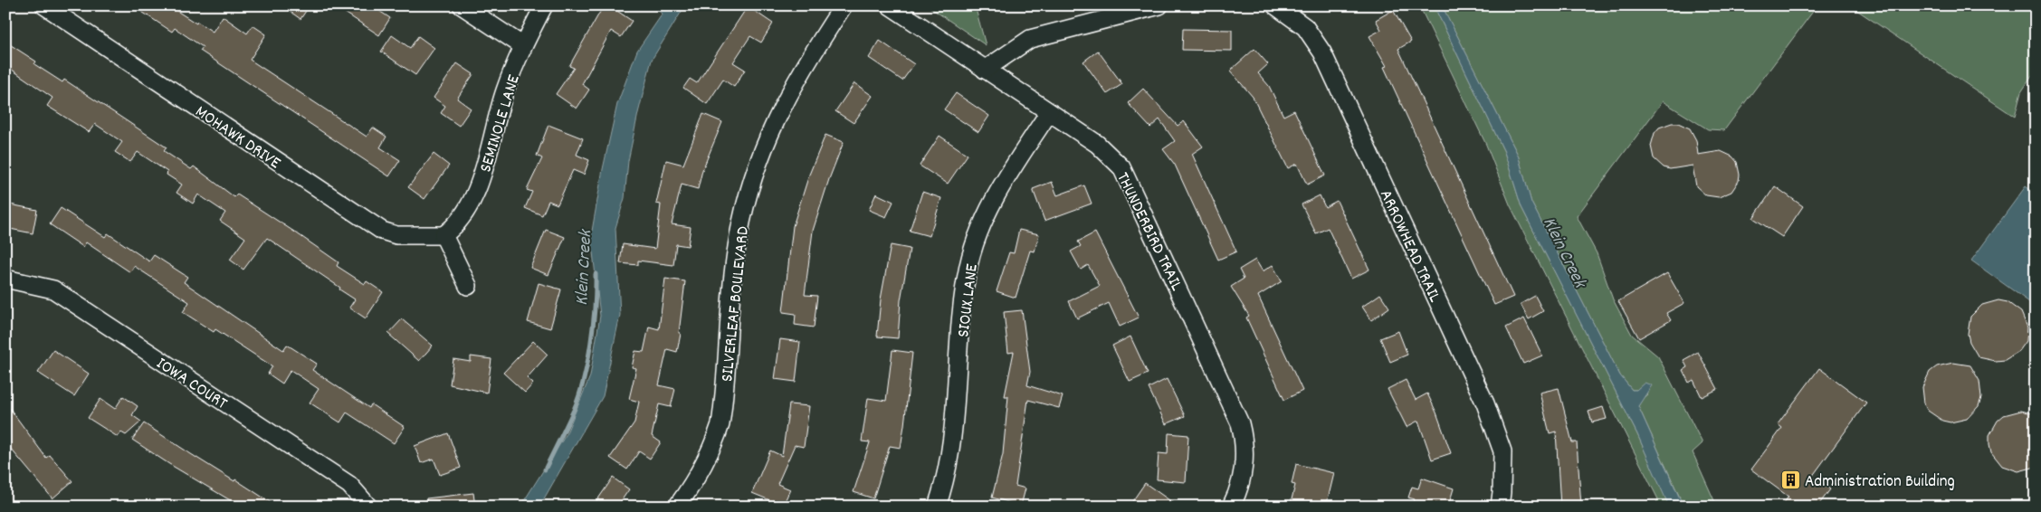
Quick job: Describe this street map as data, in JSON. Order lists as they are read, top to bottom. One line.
{"streets":{"street":["SEMINOLE LANE","MOHAWK DRIVE","THUNDERBIRD TRAIL","ARROWHEAD TRAIL","SIOUX LANE","SILVERLEAF BOULEVARD","IOWA COURT"]},"crossings":[["SEMINOLE LANE","MOHAWK DRIVE"],["THUNDERBIRD TRAIL","SIOUX LANE"]],"water":["Klein Creek"],"places":{"building":["Administration Building"]}}
